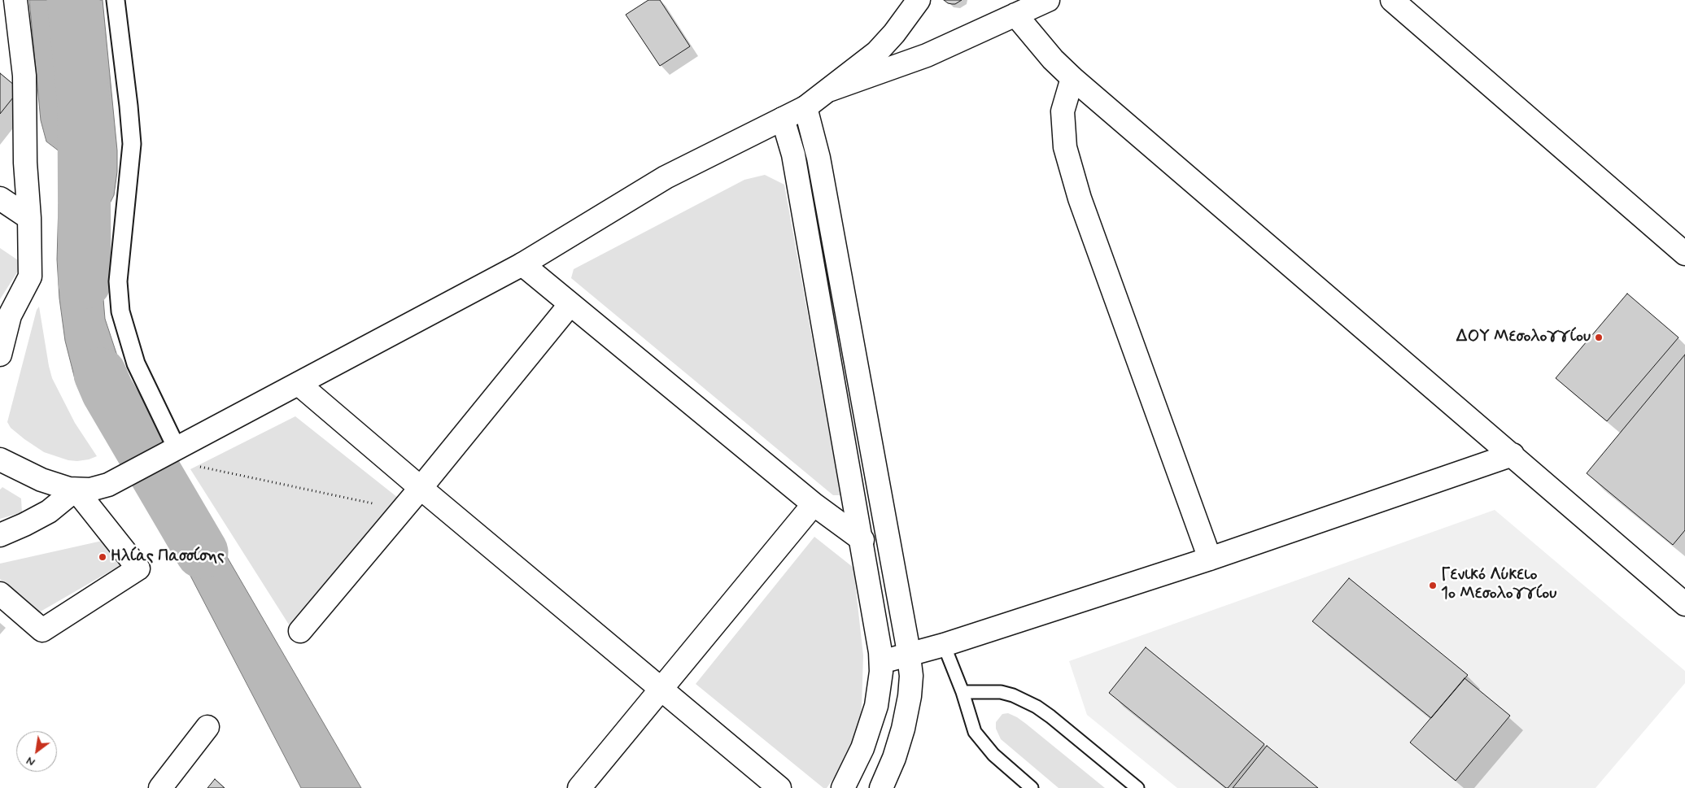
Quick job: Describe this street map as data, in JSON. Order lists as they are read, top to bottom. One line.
{"places":["ΔΟΥ Μεσολογγίου","Ηλίας Πασσίσης","Γενικό Λύκειο 1ο Μεσολογγίου"],"north":"bottom left"}
